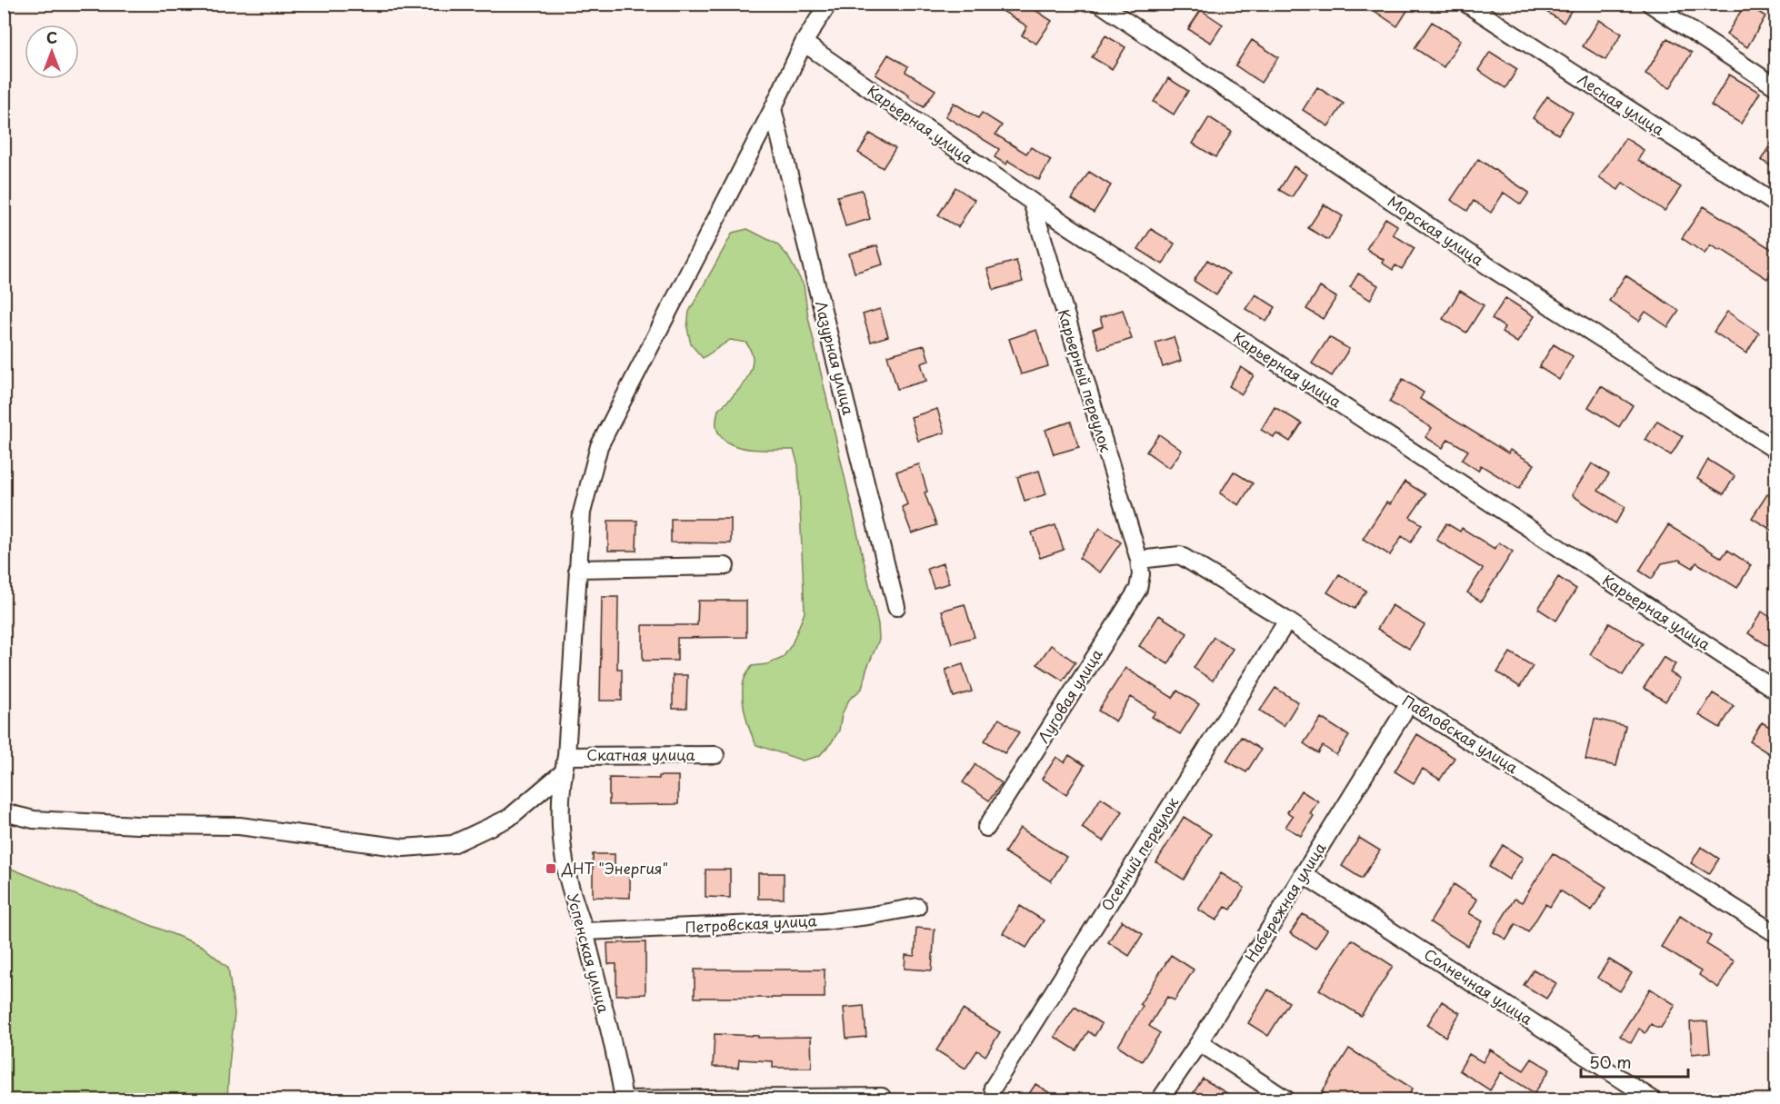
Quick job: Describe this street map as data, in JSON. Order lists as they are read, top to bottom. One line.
{"streets":{"street":["Лесная улица","Карьерная улица","Морская улица","Лазурная улица","Карьерный переулок","Луговая улица","Павловская улица","Скатная улица","Осенний переулок","Набережная улица","Петровская улица","Успенская улица","Солнечная улица"]},"crossings":[["Карьерная улица","Карьерный переулок"],["Карьерная улица","Успенская улица"],["Лазурная улица","Успенская улица"],["Карьерный переулок","Луговая улица"],["Карьерный переулок","Павловская улица"],["Луговая улица","Павловская улица"],["Павловская улица","Осенний переулок"],["Павловская улица","Набережная улица"],["Скатная улица","Успенская улица"],["Набережная улица","Солнечная улица"],["Петровская улица","Успенская улица"]],"places":{"transit":["ДНТ \"Энергия\""]},"scale_bar":"50 m","north":"top"}
